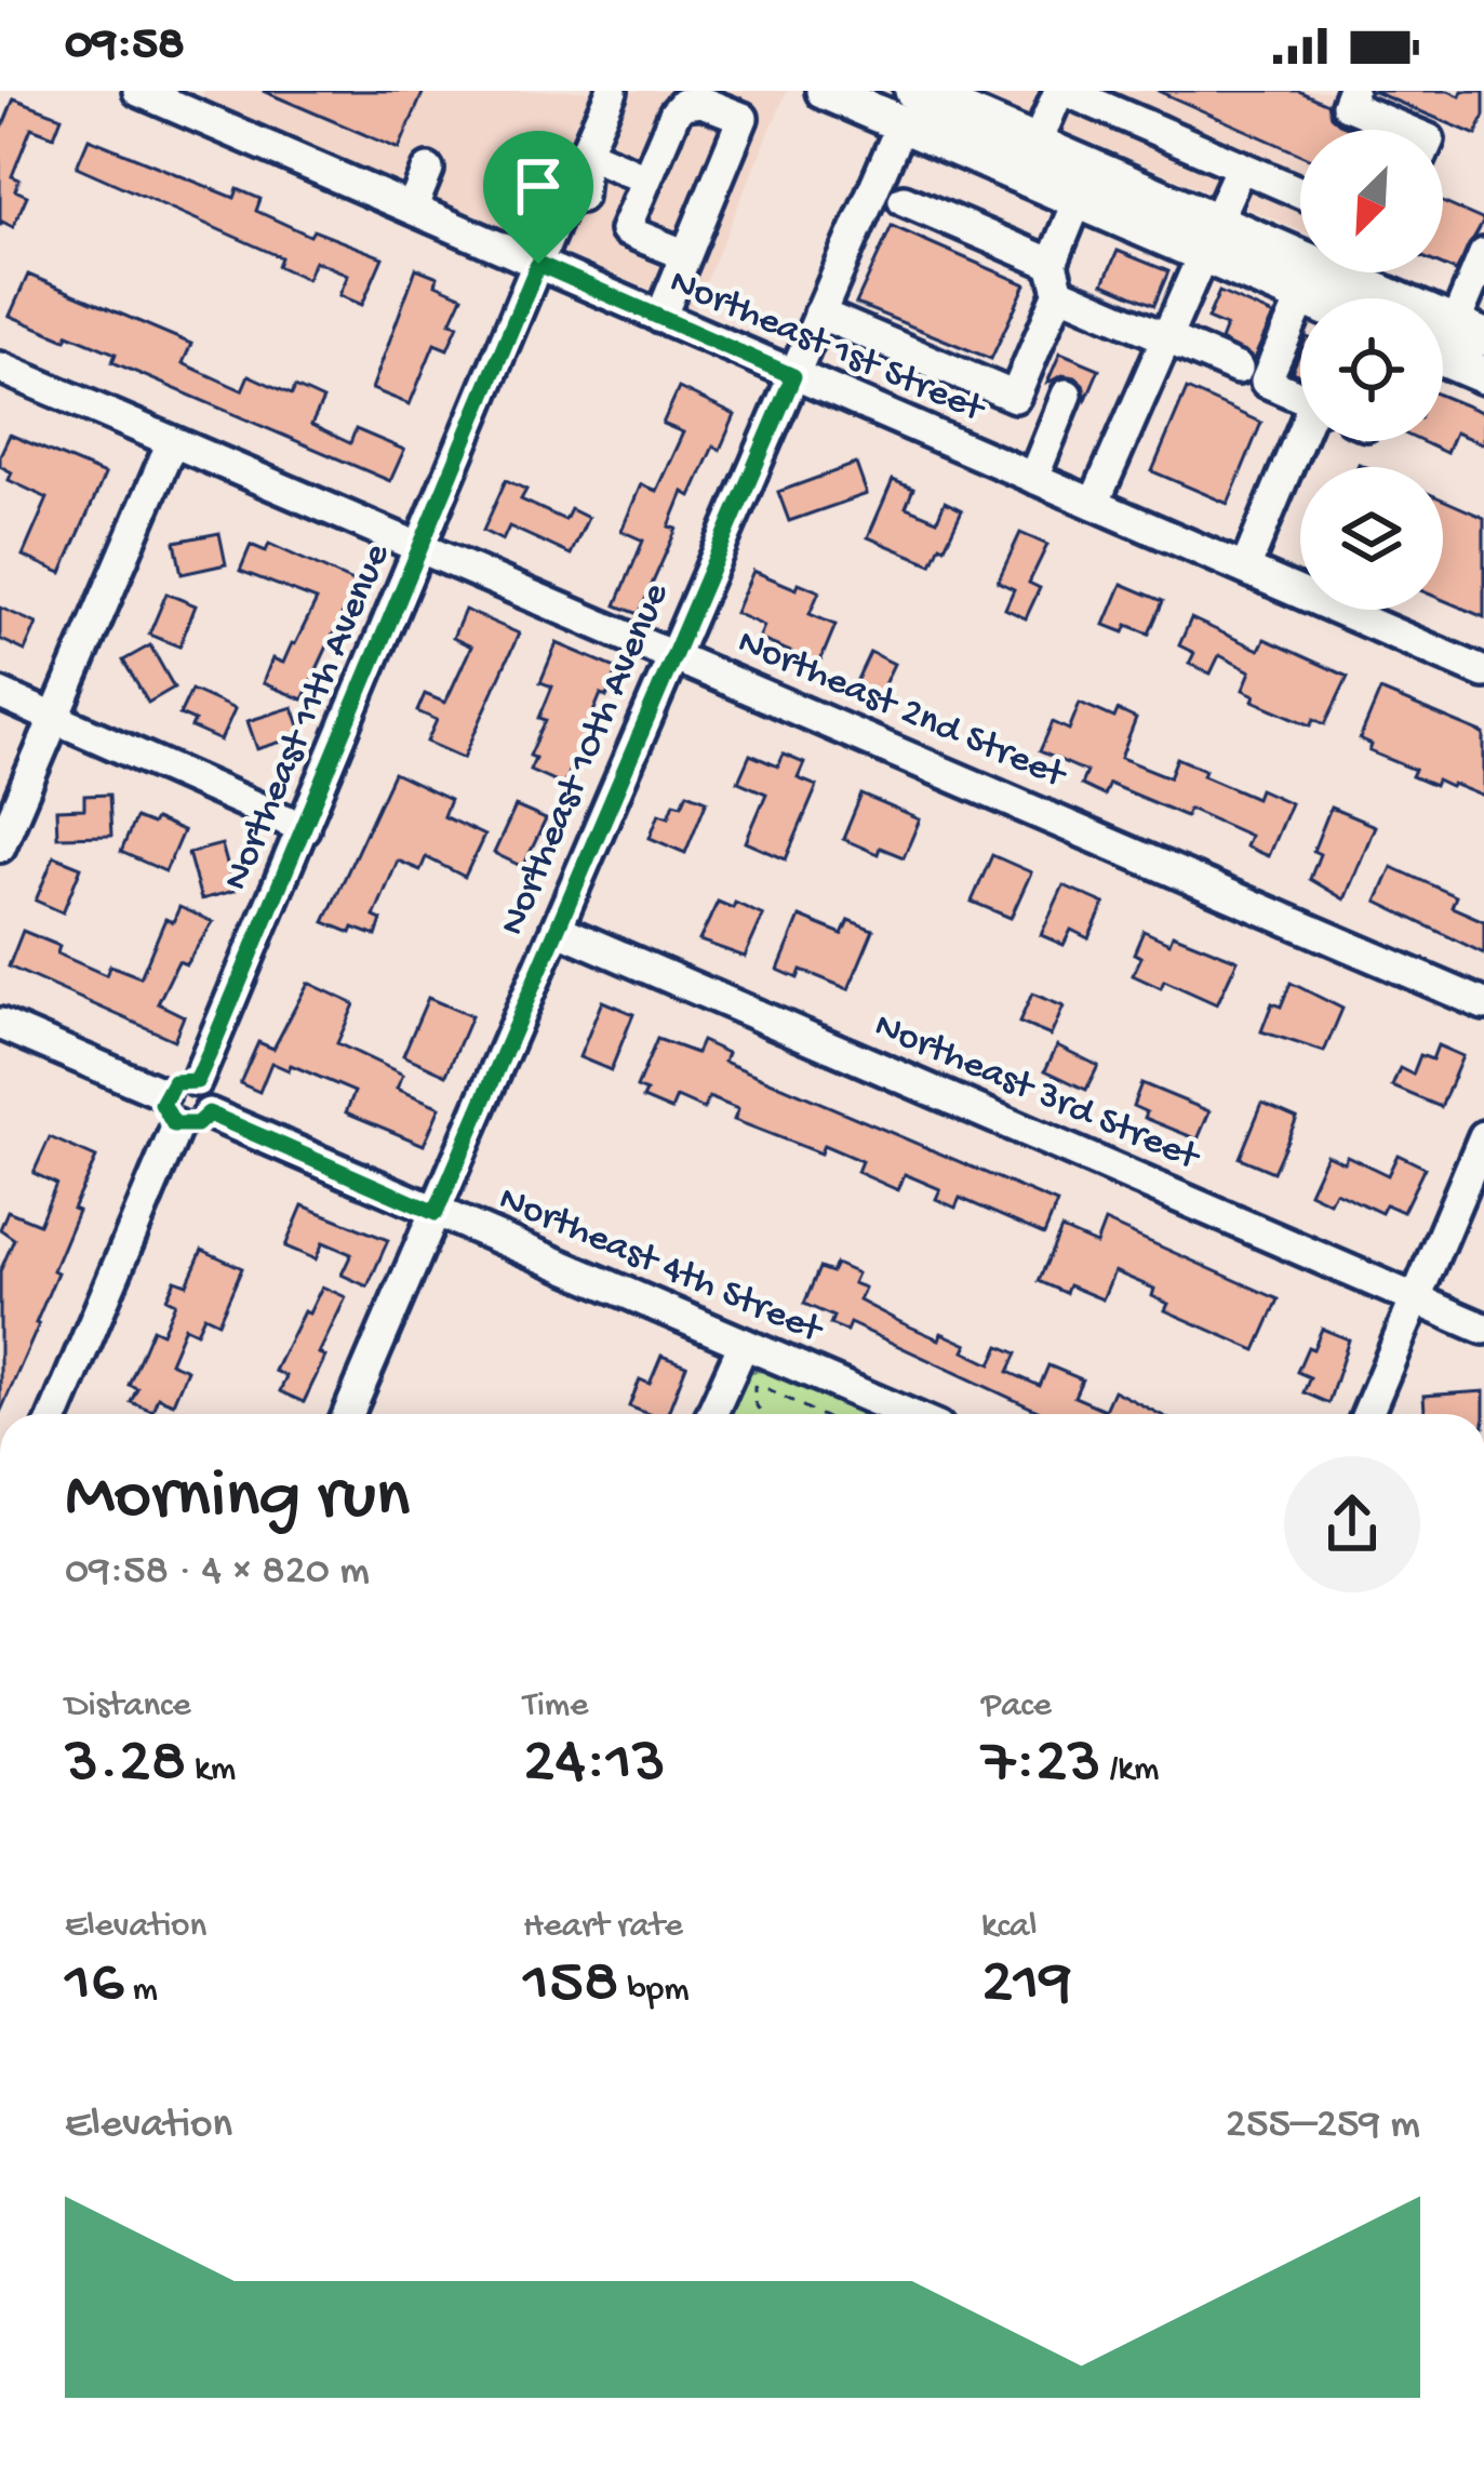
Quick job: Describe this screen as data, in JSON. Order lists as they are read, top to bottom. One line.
{"streets":{"street":["Northeast 1st Street","Northeast 2nd Street","Northeast 11th Avenue","Northeast 10th Avenue","Northeast 3rd Street","Northeast 4th Street"]},"crossings":[["Northeast 1st Street","Northeast 11th Avenue"],["Northeast 1st Street","Northeast 10th Avenue"],["Northeast 2nd Street","Northeast 11th Avenue"],["Northeast 2nd Street","Northeast 10th Avenue"],["Northeast 11th Avenue","Northeast 4th Street"],["Northeast 10th Avenue","Northeast 3rd Street"],["Northeast 10th Avenue","Northeast 4th Street"]],"north":"bottom left","page":{"status":"09:58","heading":["Morning run","09:58 · 4 × 820 m"],"stats":[["Distance","3.28 km"],["Time","24:13"],["Pace","7:23 /km"],["Elevation","16 m"],["Heart rate","158 bpm"],["kcal","219"]],"chart":["Elevation","255–259 m"]}}
